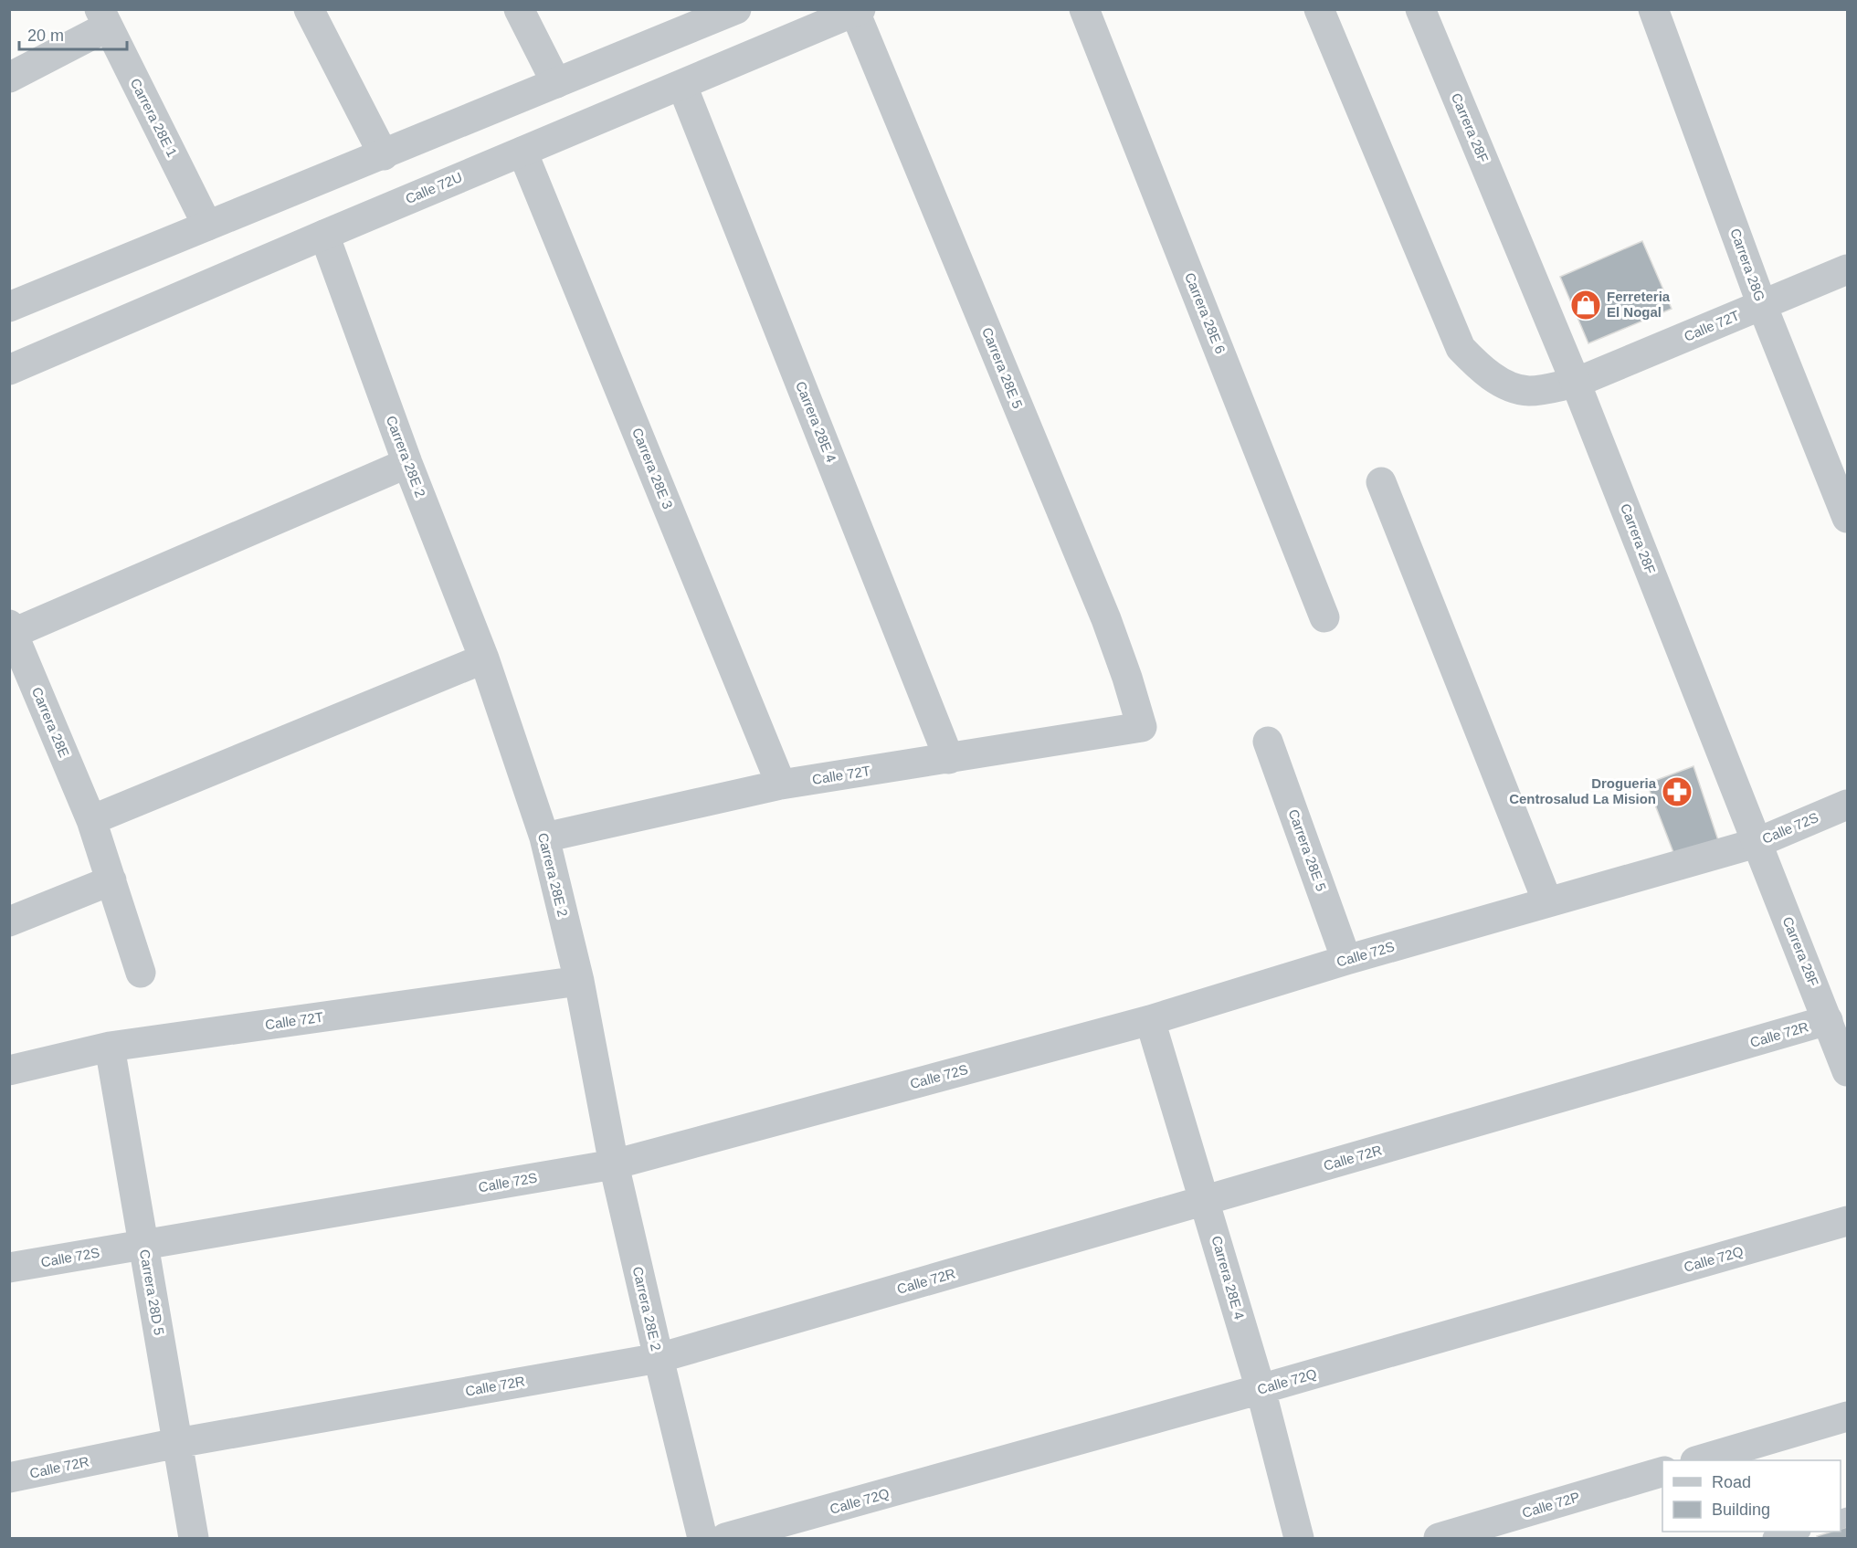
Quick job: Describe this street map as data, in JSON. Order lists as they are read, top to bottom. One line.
{"streets":{"street":["Carrera 28E 1","Carrera 28F","Calle 72U","Carrera 28G","Carrera 28E 6","Calle 72T","Carrera 28E 5","Carrera 28E 4","Carrera 28E 2","Carrera 28E 3","Carrera 28E","Calle 72S","Calle 72R","Calle 72Q","Carrera 28D 5","Calle 72P"]},"crossings":[["Carrera 28F","Calle 72T"],["Carrera 28F","Calle 72S"],["Carrera 28F","Calle 72R"],["Calle 72U","Carrera 28E 5"],["Calle 72U","Carrera 28E 4"],["Calle 72U","Carrera 28E 2"],["Calle 72U","Carrera 28E 3"],["Carrera 28G","Calle 72T"],["Calle 72T","Carrera 28E 5"],["Calle 72T","Carrera 28E 4"],["Calle 72T","Carrera 28E 2"],["Calle 72T","Carrera 28E 3"],["Calle 72T","Carrera 28D 5"],["Carrera 28E 5","Calle 72S"],["Carrera 28E 4","Calle 72S"],["Carrera 28E 4","Calle 72R"],["Carrera 28E 4","Calle 72Q"],["Carrera 28E 2","Calle 72S"],["Carrera 28E 2","Calle 72R"],["Calle 72S","Carrera 28D 5"],["Calle 72R","Carrera 28D 5"]],"places":{"shop":["Ferreteria El Nogal"],"pharmacy":["Drogueria Centrosalud La Mision"]},"legend":["Road","Building"],"scale_bar":"20 m"}
